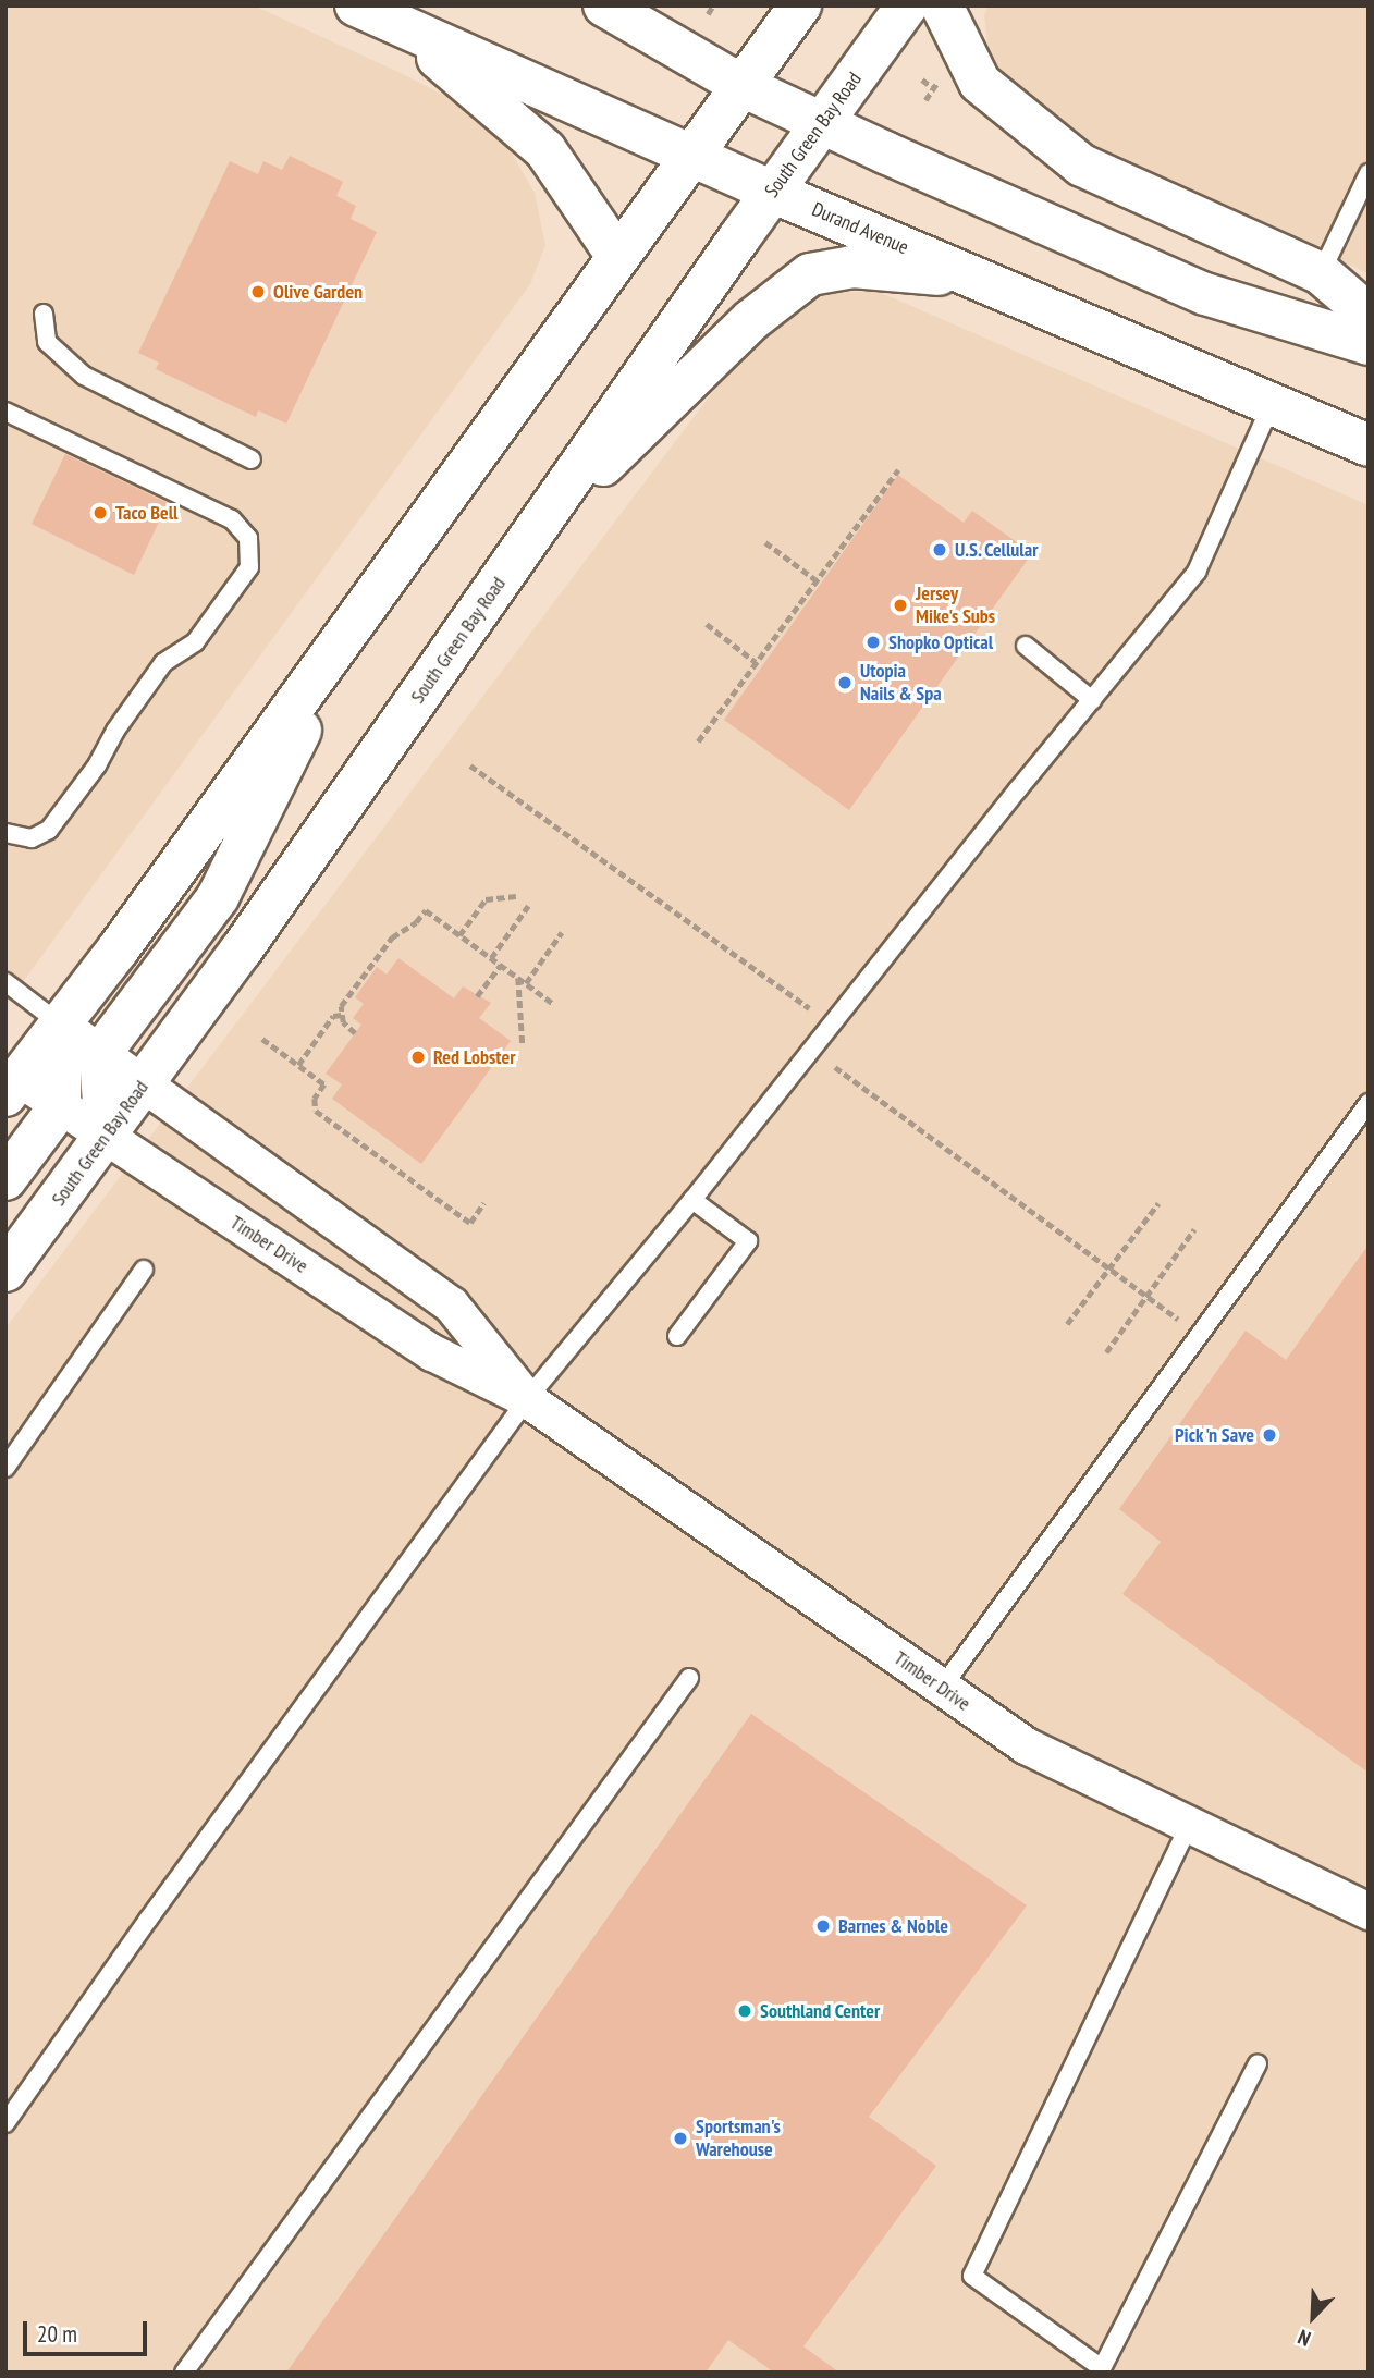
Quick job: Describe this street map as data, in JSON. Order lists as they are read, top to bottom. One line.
{"streets":{"main road":["South Green Bay Road","Durand Avenue"],"street":["Timber Drive"]},"crossings":[["South Green Bay Road","Durand Avenue"],["South Green Bay Road","Timber Drive"]],"places":["Olive Garden","Taco Bell","U.S. Cellular","Jersey Mike's Subs","Shopko Optical","Utopia Nails & Spa","Red Lobster","Pick 'n Save","Barnes & Noble","Southland Center","Sportsman's Warehouse"],"scale_bar":"20 m","north":"bottom left"}
